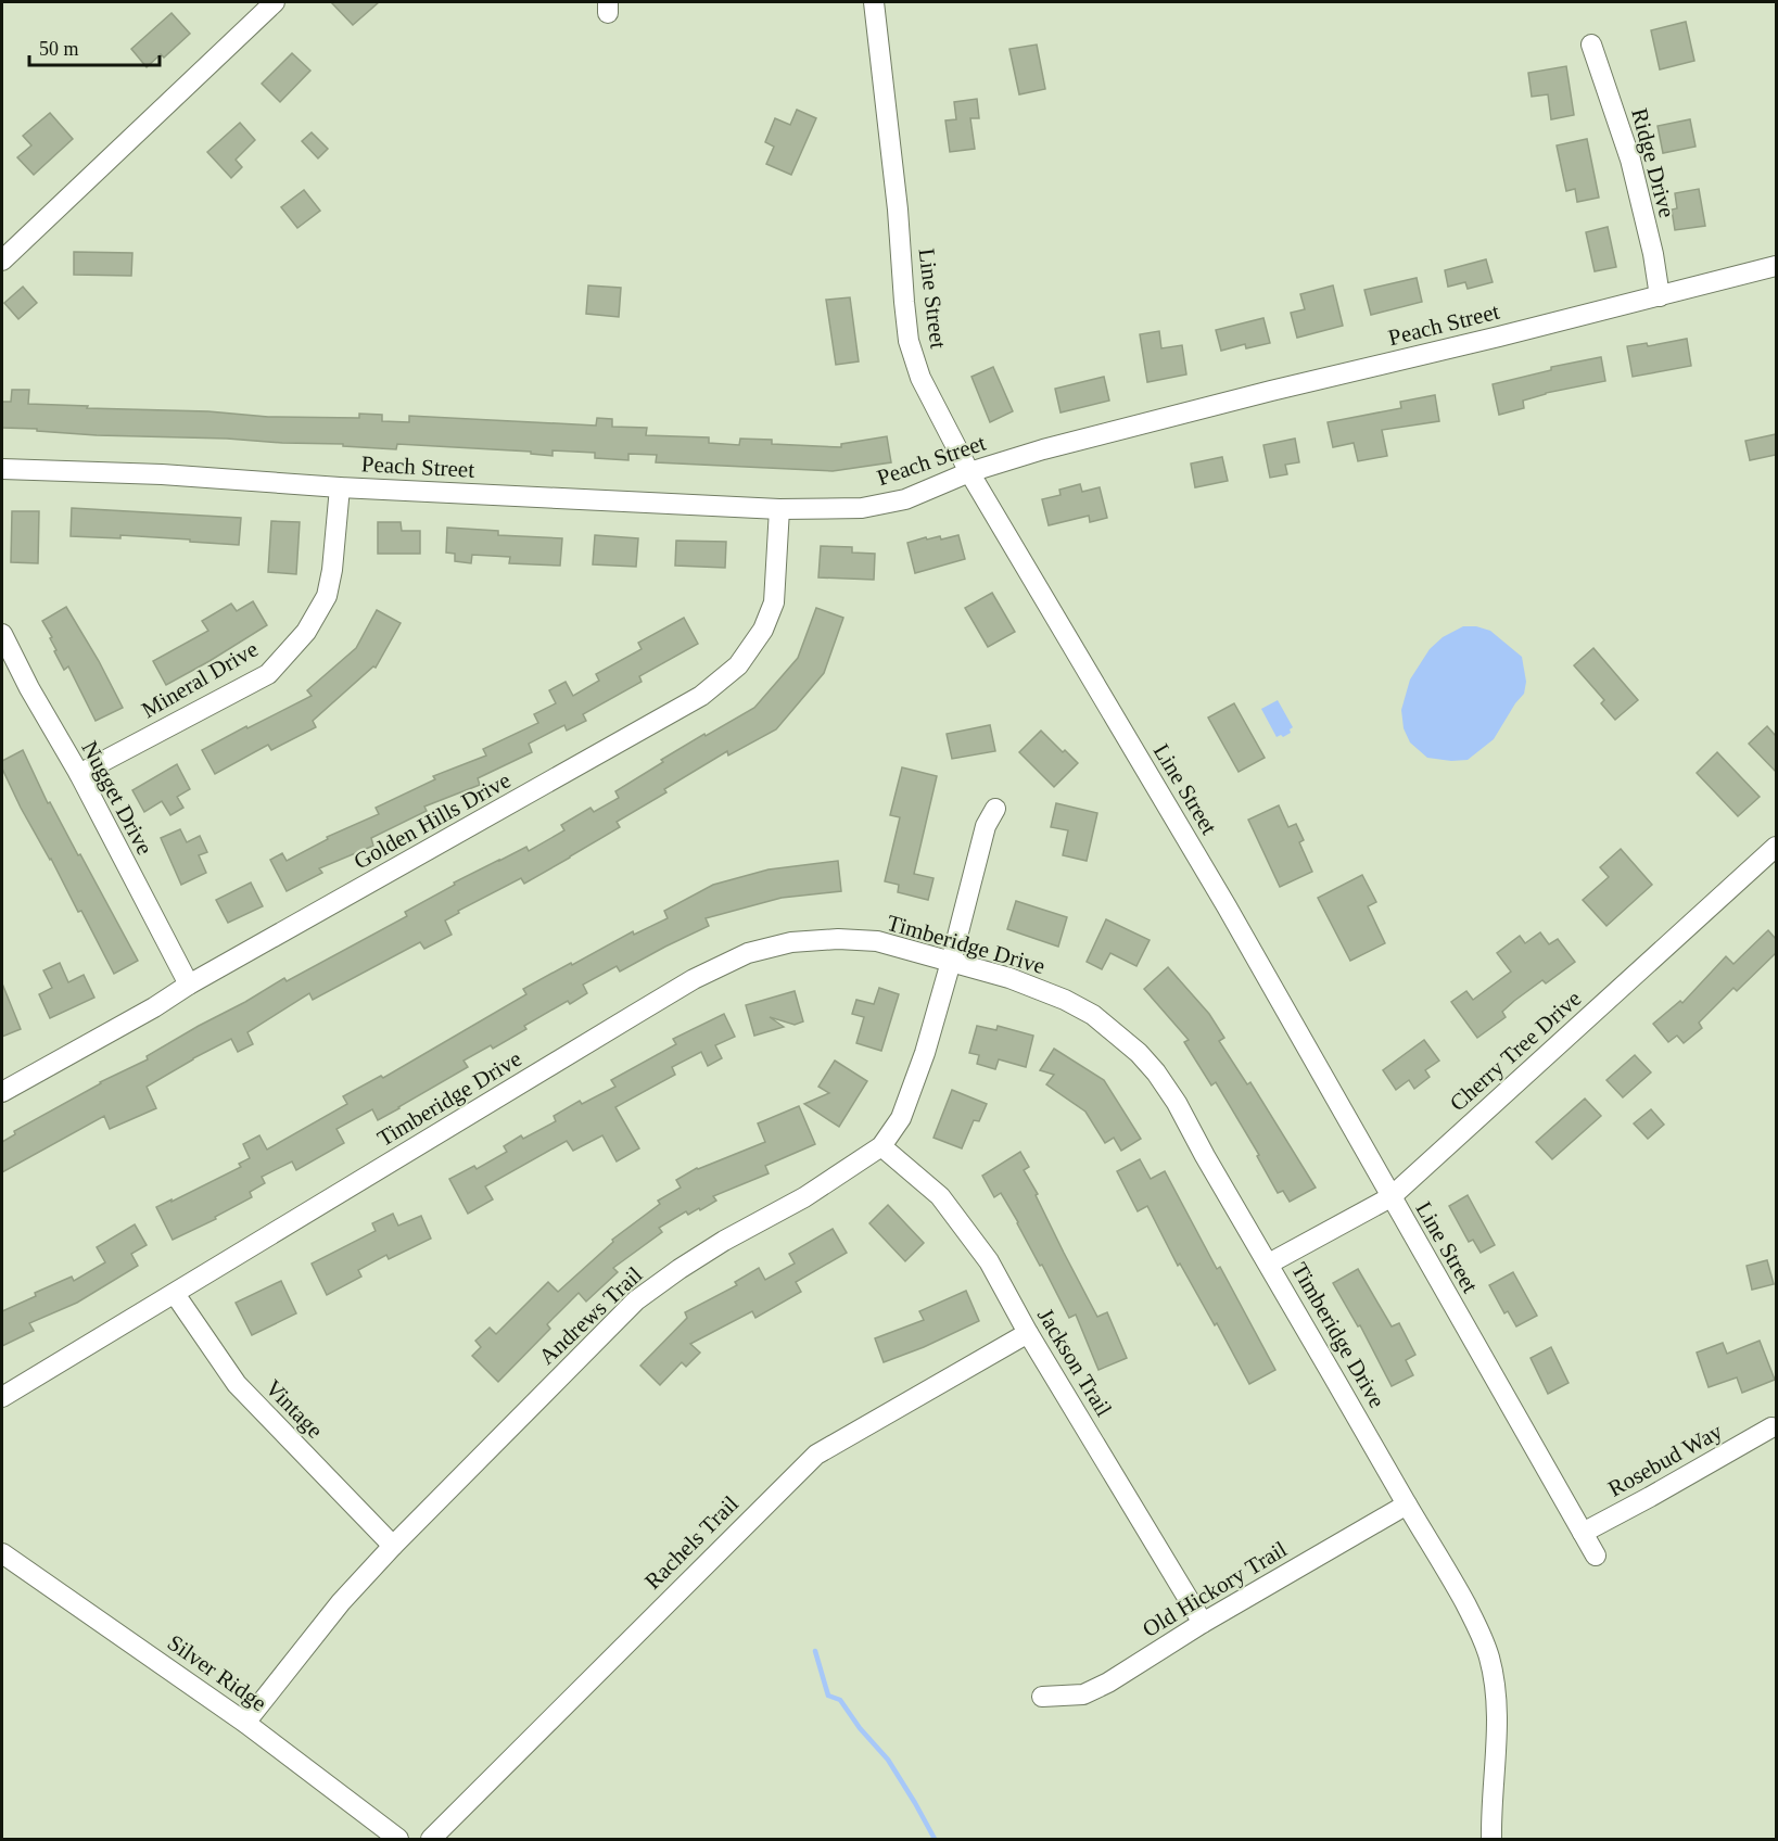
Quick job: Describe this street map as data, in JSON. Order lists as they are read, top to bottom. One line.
{"streets":{"street":["Ridge Drive","Line Street","Peach Street","Mineral Drive","Nugget Drive","Golden Hills Drive","Timberidge Drive","Cherry Tree Drive","Andrews Trail","Jackson Trail","Vintage","Rosebud Way","Rachels Trail","Old Hickory Trail","Silver Ridge"]},"crossings":[["Ridge Drive","Peach Street"],["Line Street","Peach Street"],["Line Street","Cherry Tree Drive"],["Line Street","Rosebud Way"],["Peach Street","Mineral Drive"],["Peach Street","Golden Hills Drive"],["Mineral Drive","Nugget Drive"],["Nugget Drive","Golden Hills Drive"],["Timberidge Drive","Cherry Tree Drive"],["Timberidge Drive","Andrews Trail"],["Timberidge Drive","Vintage"],["Timberidge Drive","Old Hickory Trail"],["Andrews Trail","Jackson Trail"],["Andrews Trail","Vintage"],["Andrews Trail","Silver Ridge"],["Jackson Trail","Rachels Trail"],["Jackson Trail","Old Hickory Trail"]],"scale_bar":"50 m"}
